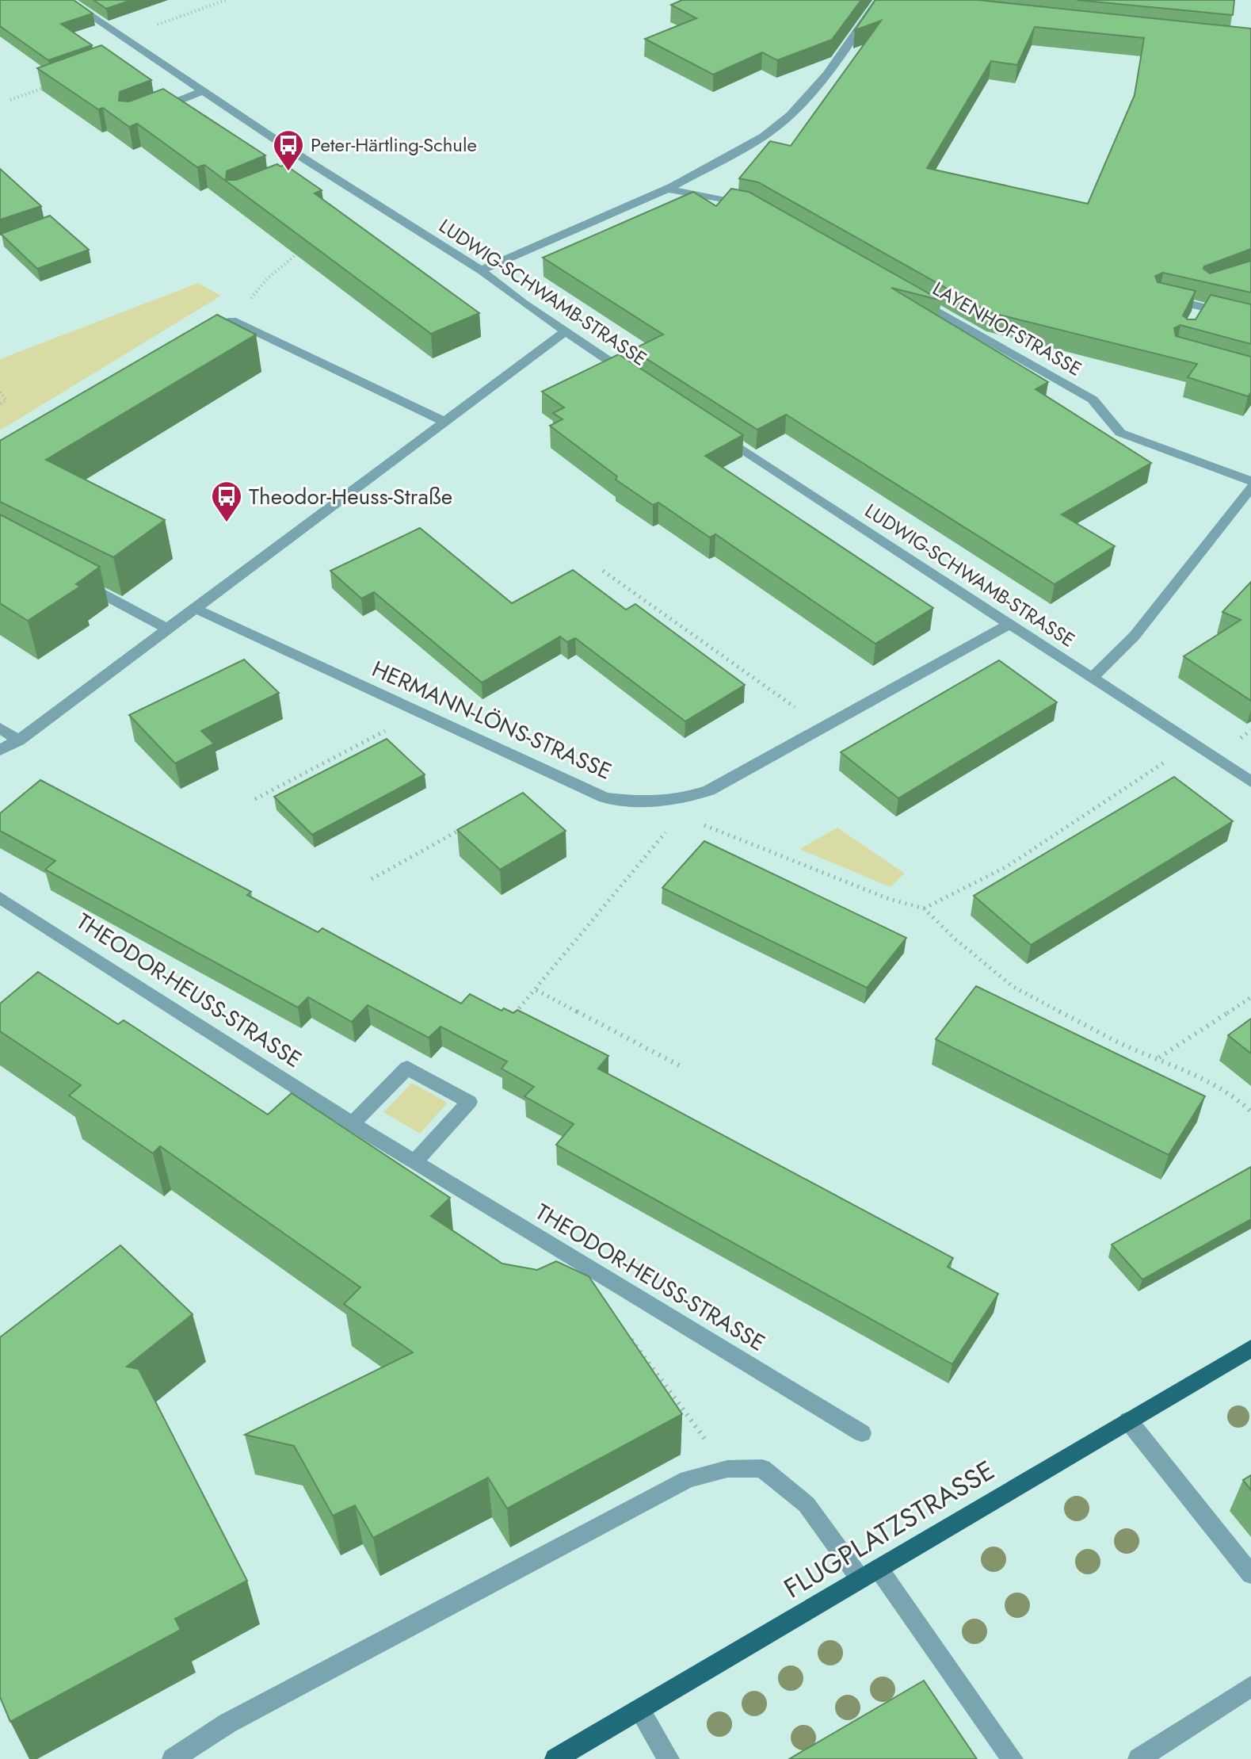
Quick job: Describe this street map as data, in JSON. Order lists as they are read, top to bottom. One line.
{"streets":{"main road":["FLUGPLATZSTRASSE"],"street":["LUDWIG-SCHWAMB-STRASSE","LAYENHOFSTRASSE","HERMANN-LÖNS-STRASSE","THEODOR-HEUSS-STRASSE"]},"crossings":[["LUDWIG-SCHWAMB-STRASSE","HERMANN-LÖNS-STRASSE"]],"places":{"bus stop":["Peter-Härtling-Schule","Theodor-Heuss-Straße"]}}
